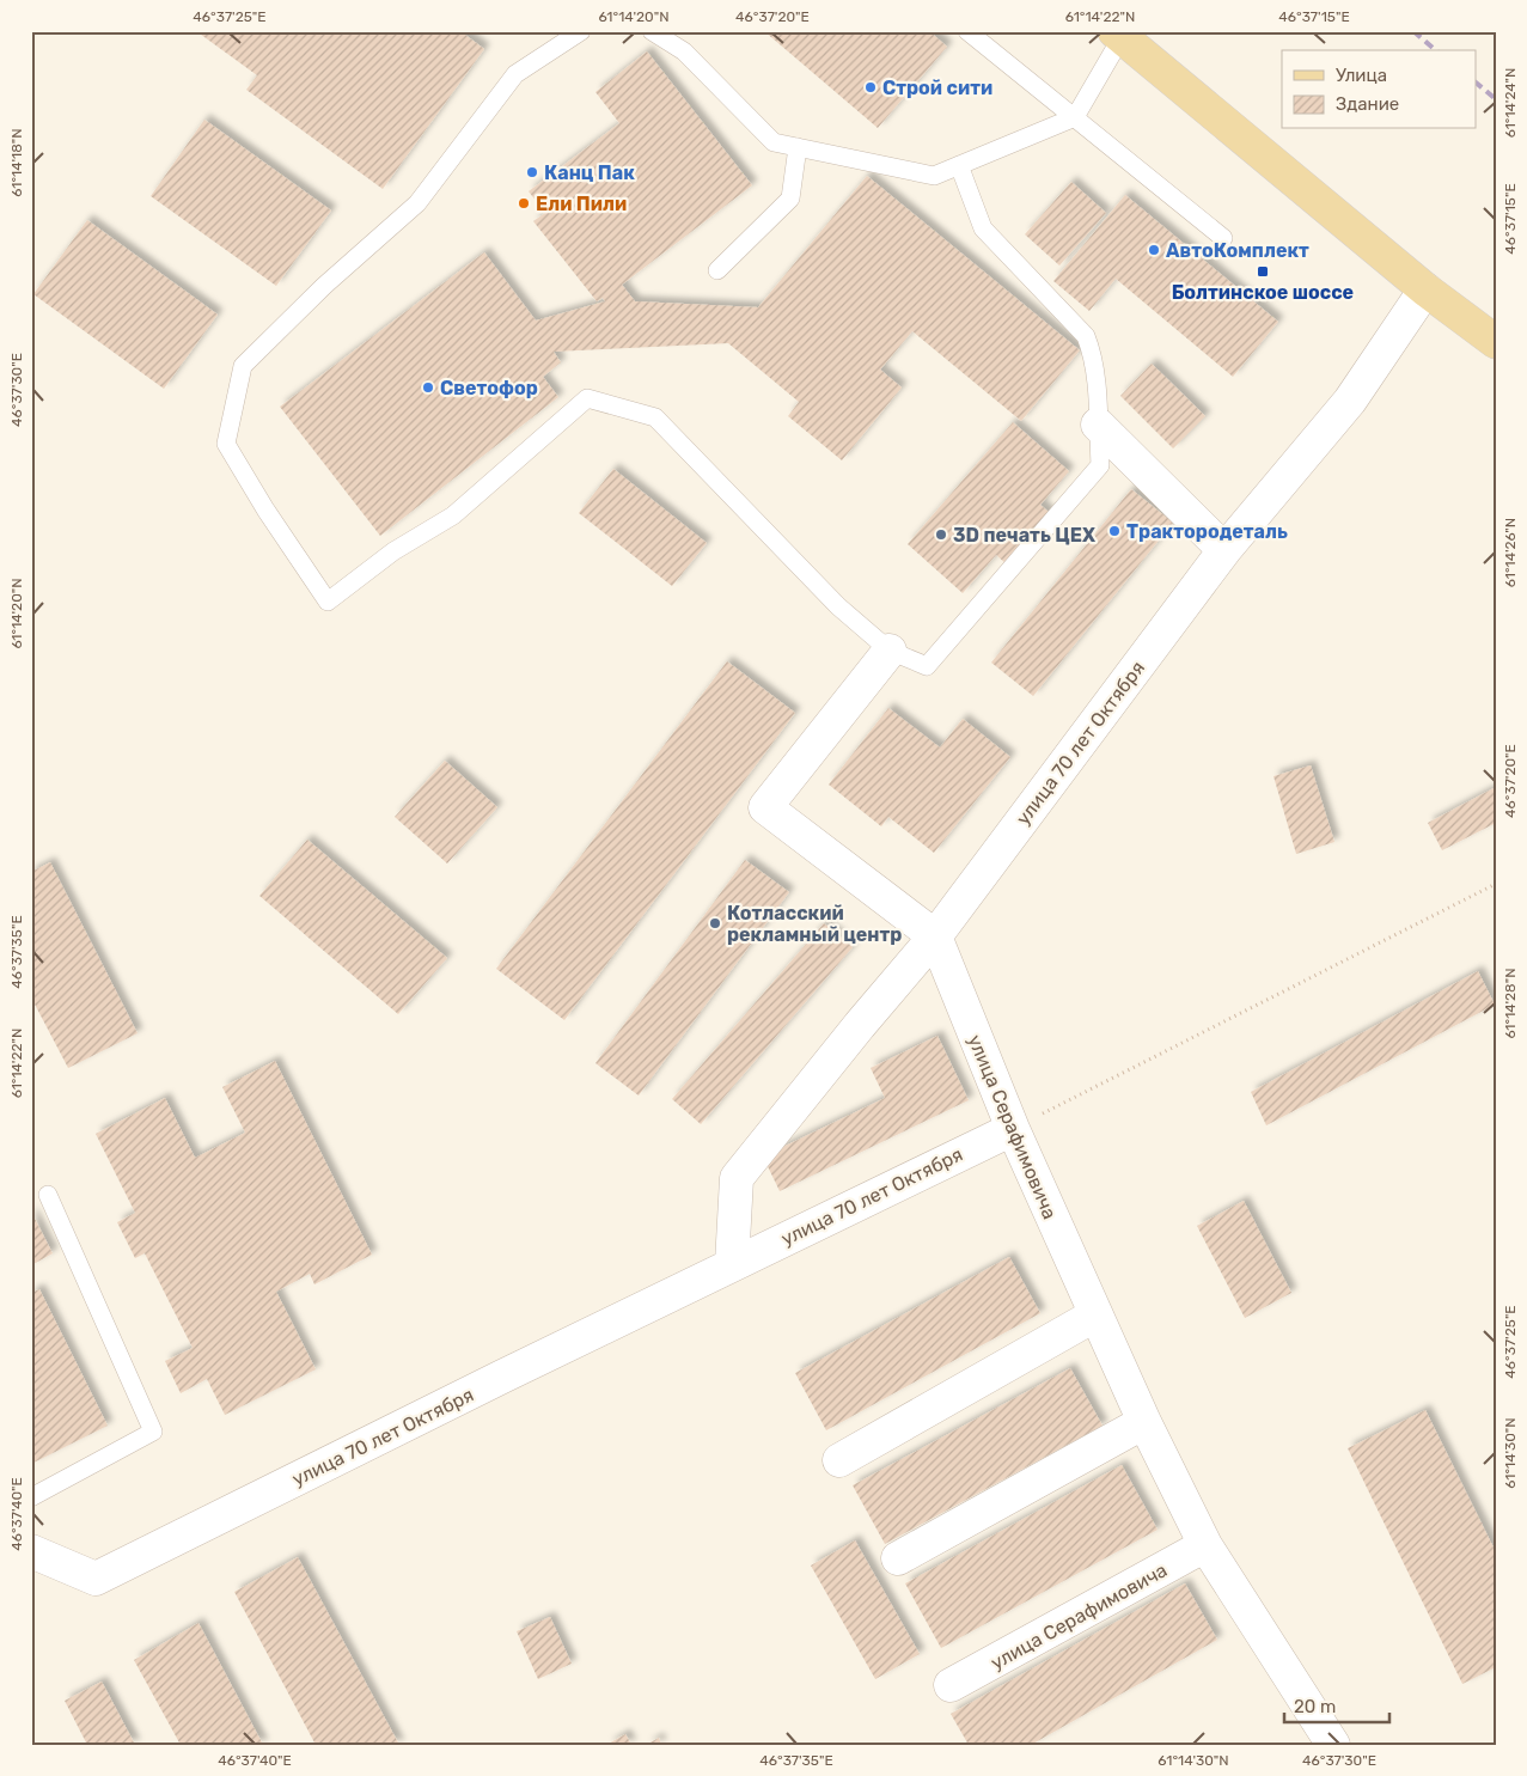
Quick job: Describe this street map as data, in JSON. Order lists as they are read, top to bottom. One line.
{"streets":{"street":["улица 70 лет Октября","улица Серафимовича"]},"crossings":[["улица 70 лет Октября","улица Серафимовича"]],"places":{"other":["Строй сити","Канц Пак","Ели Пили","АвтоКомплект","Светофор","Трактородеталь","3D печать ЦЕХ","Котласский рекламный центр"],"transit":["Болтинское шоссе"]},"legend":["Улица","Здание"],"scale_bar":"20 m","coordinates":["46°37'25\"E","61°14'20\"N","46°37'20\"E","61°14'22\"N","46°37'15\"E","61°14'24\"N","61°14'18\"N","46°37'30\"E","61°14'26\"N","46°37'35\"E","61°14'28\"N","61°14'30\"N","46°37'40\"E"]}
